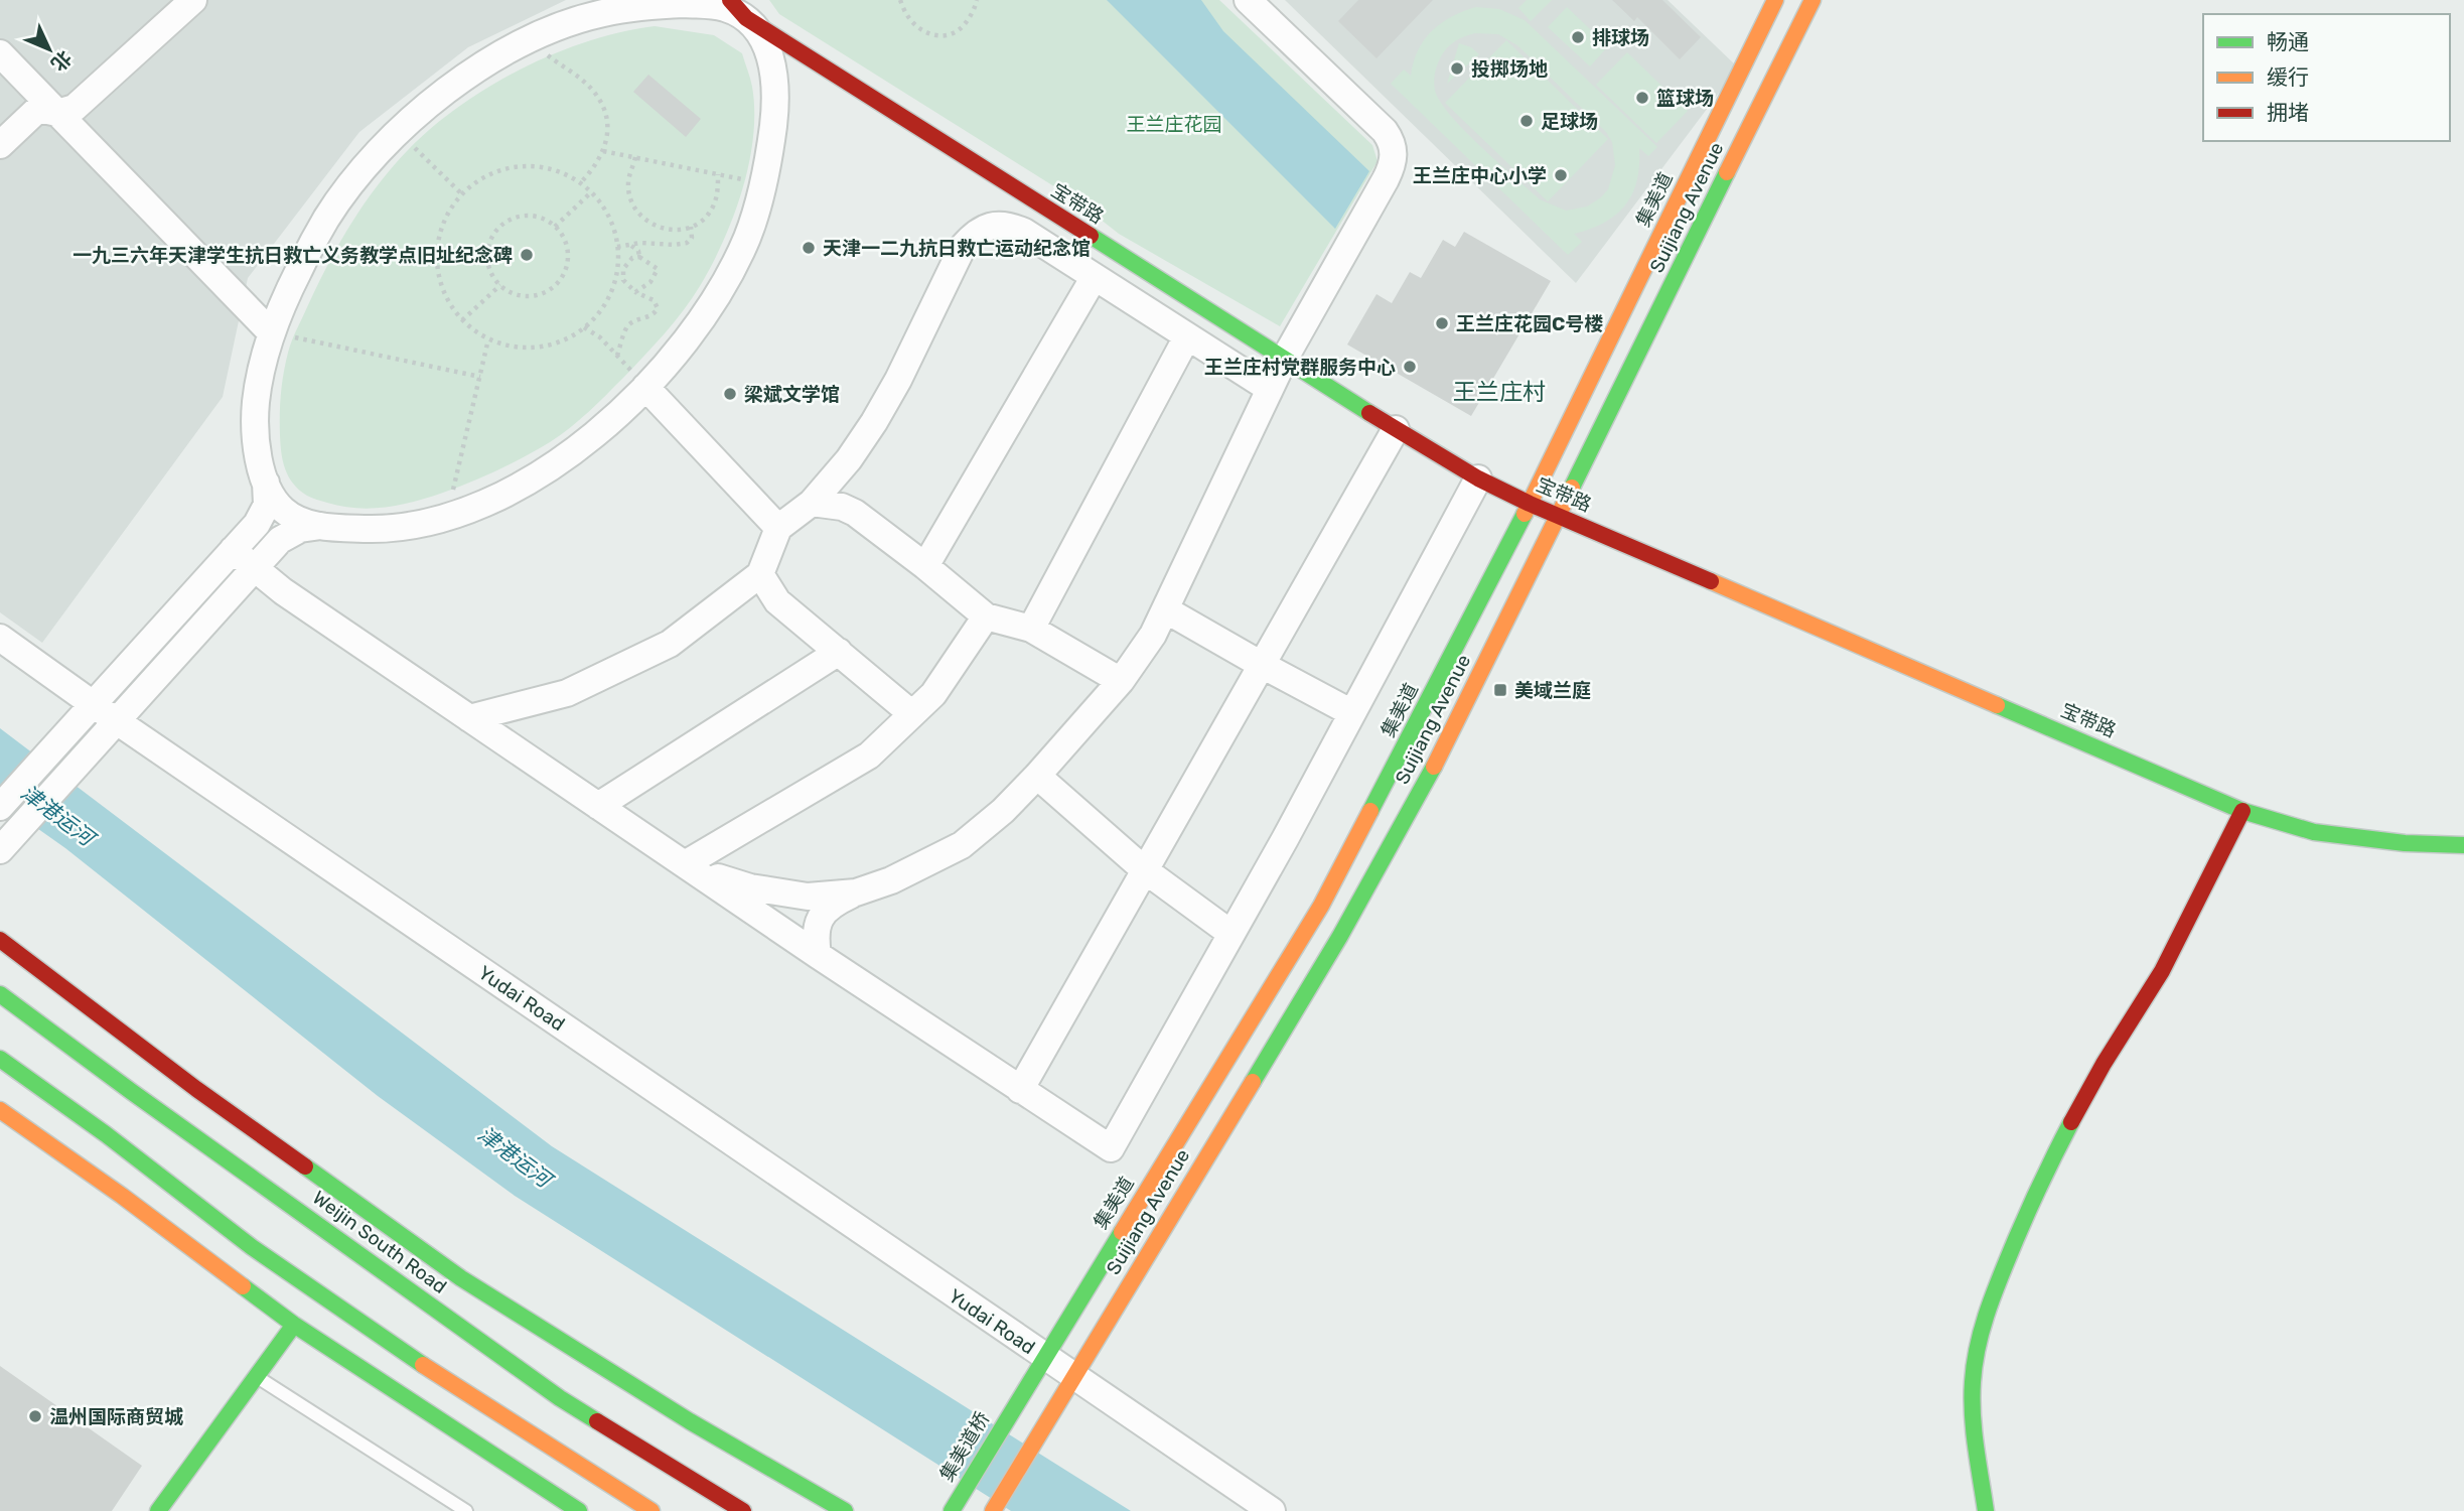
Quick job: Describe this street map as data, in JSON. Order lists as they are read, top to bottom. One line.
{"streets":{"main road":["集美道","宝带路","Suijiang Avenue","Weijin South Road","集美道桥"],"street":["Yudai Road"]},"crossings":[["集美道","宝带路"],["集美道","Yudai Road"],["集美道","集美道桥"],["宝带路","Suijiang Avenue"],["Suijiang Avenue","Yudai Road"]],"districts":["王兰庄村"],"water":["津港运河"],"parks":["王兰庄花园"],"places":{"other":["排球场","投掷场地","篮球场","足球场","王兰庄中心小学","天津一二九抗日救亡运动纪念馆","一九三六年天津学生抗日救亡义务教学点旧址纪念碑","王兰庄花园C号楼","王兰庄村党群服务中心","梁斌文学馆","温州国际商贸城"],"transit":["美域兰庭"]},"legend":["畅通","缓行","拥堵"],"north":"bottom right"}
